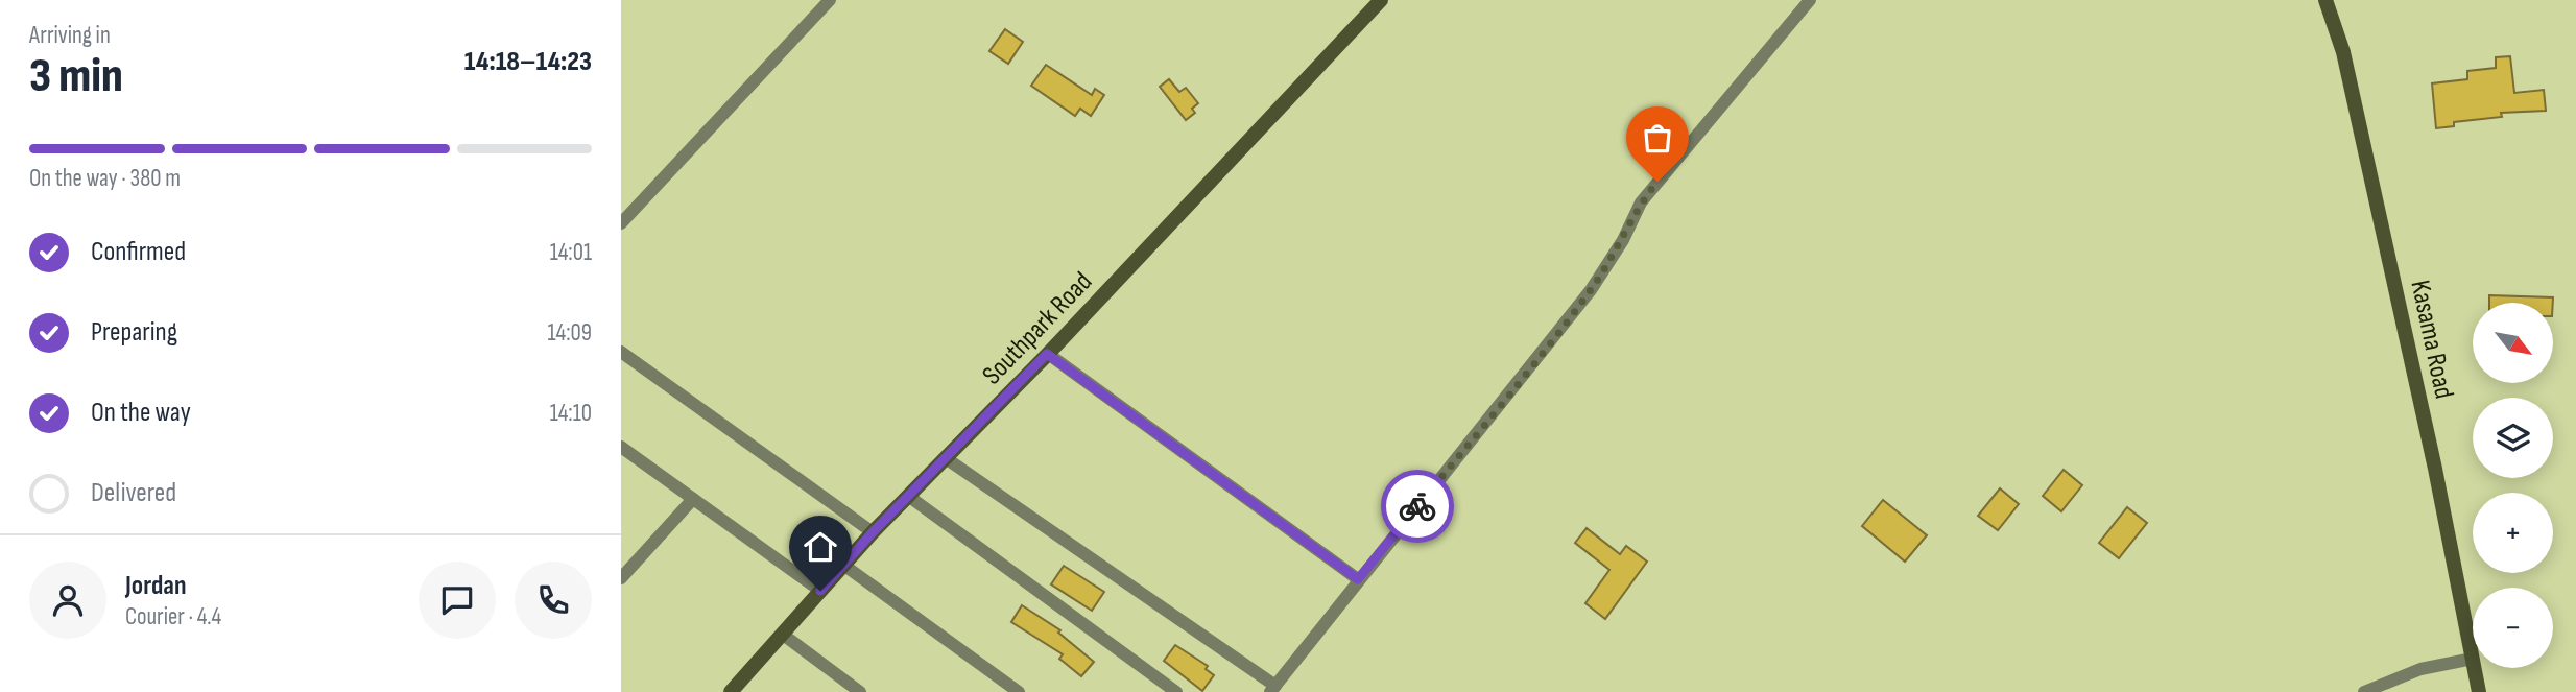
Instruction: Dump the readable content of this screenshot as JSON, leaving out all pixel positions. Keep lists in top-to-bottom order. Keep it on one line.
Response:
{"streets":{"street":["Southpark Road","Kasama Road"]},"north":"bottom right","page":{"heading":["3 min","Arriving in","14:18–14:23"],"panel":["Jordan","Courier · 4.4"],"bar":"On the way · 380 m","list":[["Confirmed","14:01"],["Preparing","14:09"],["On the way","14:10"],"Delivered"],"map_buttons":["+","−"]}}
